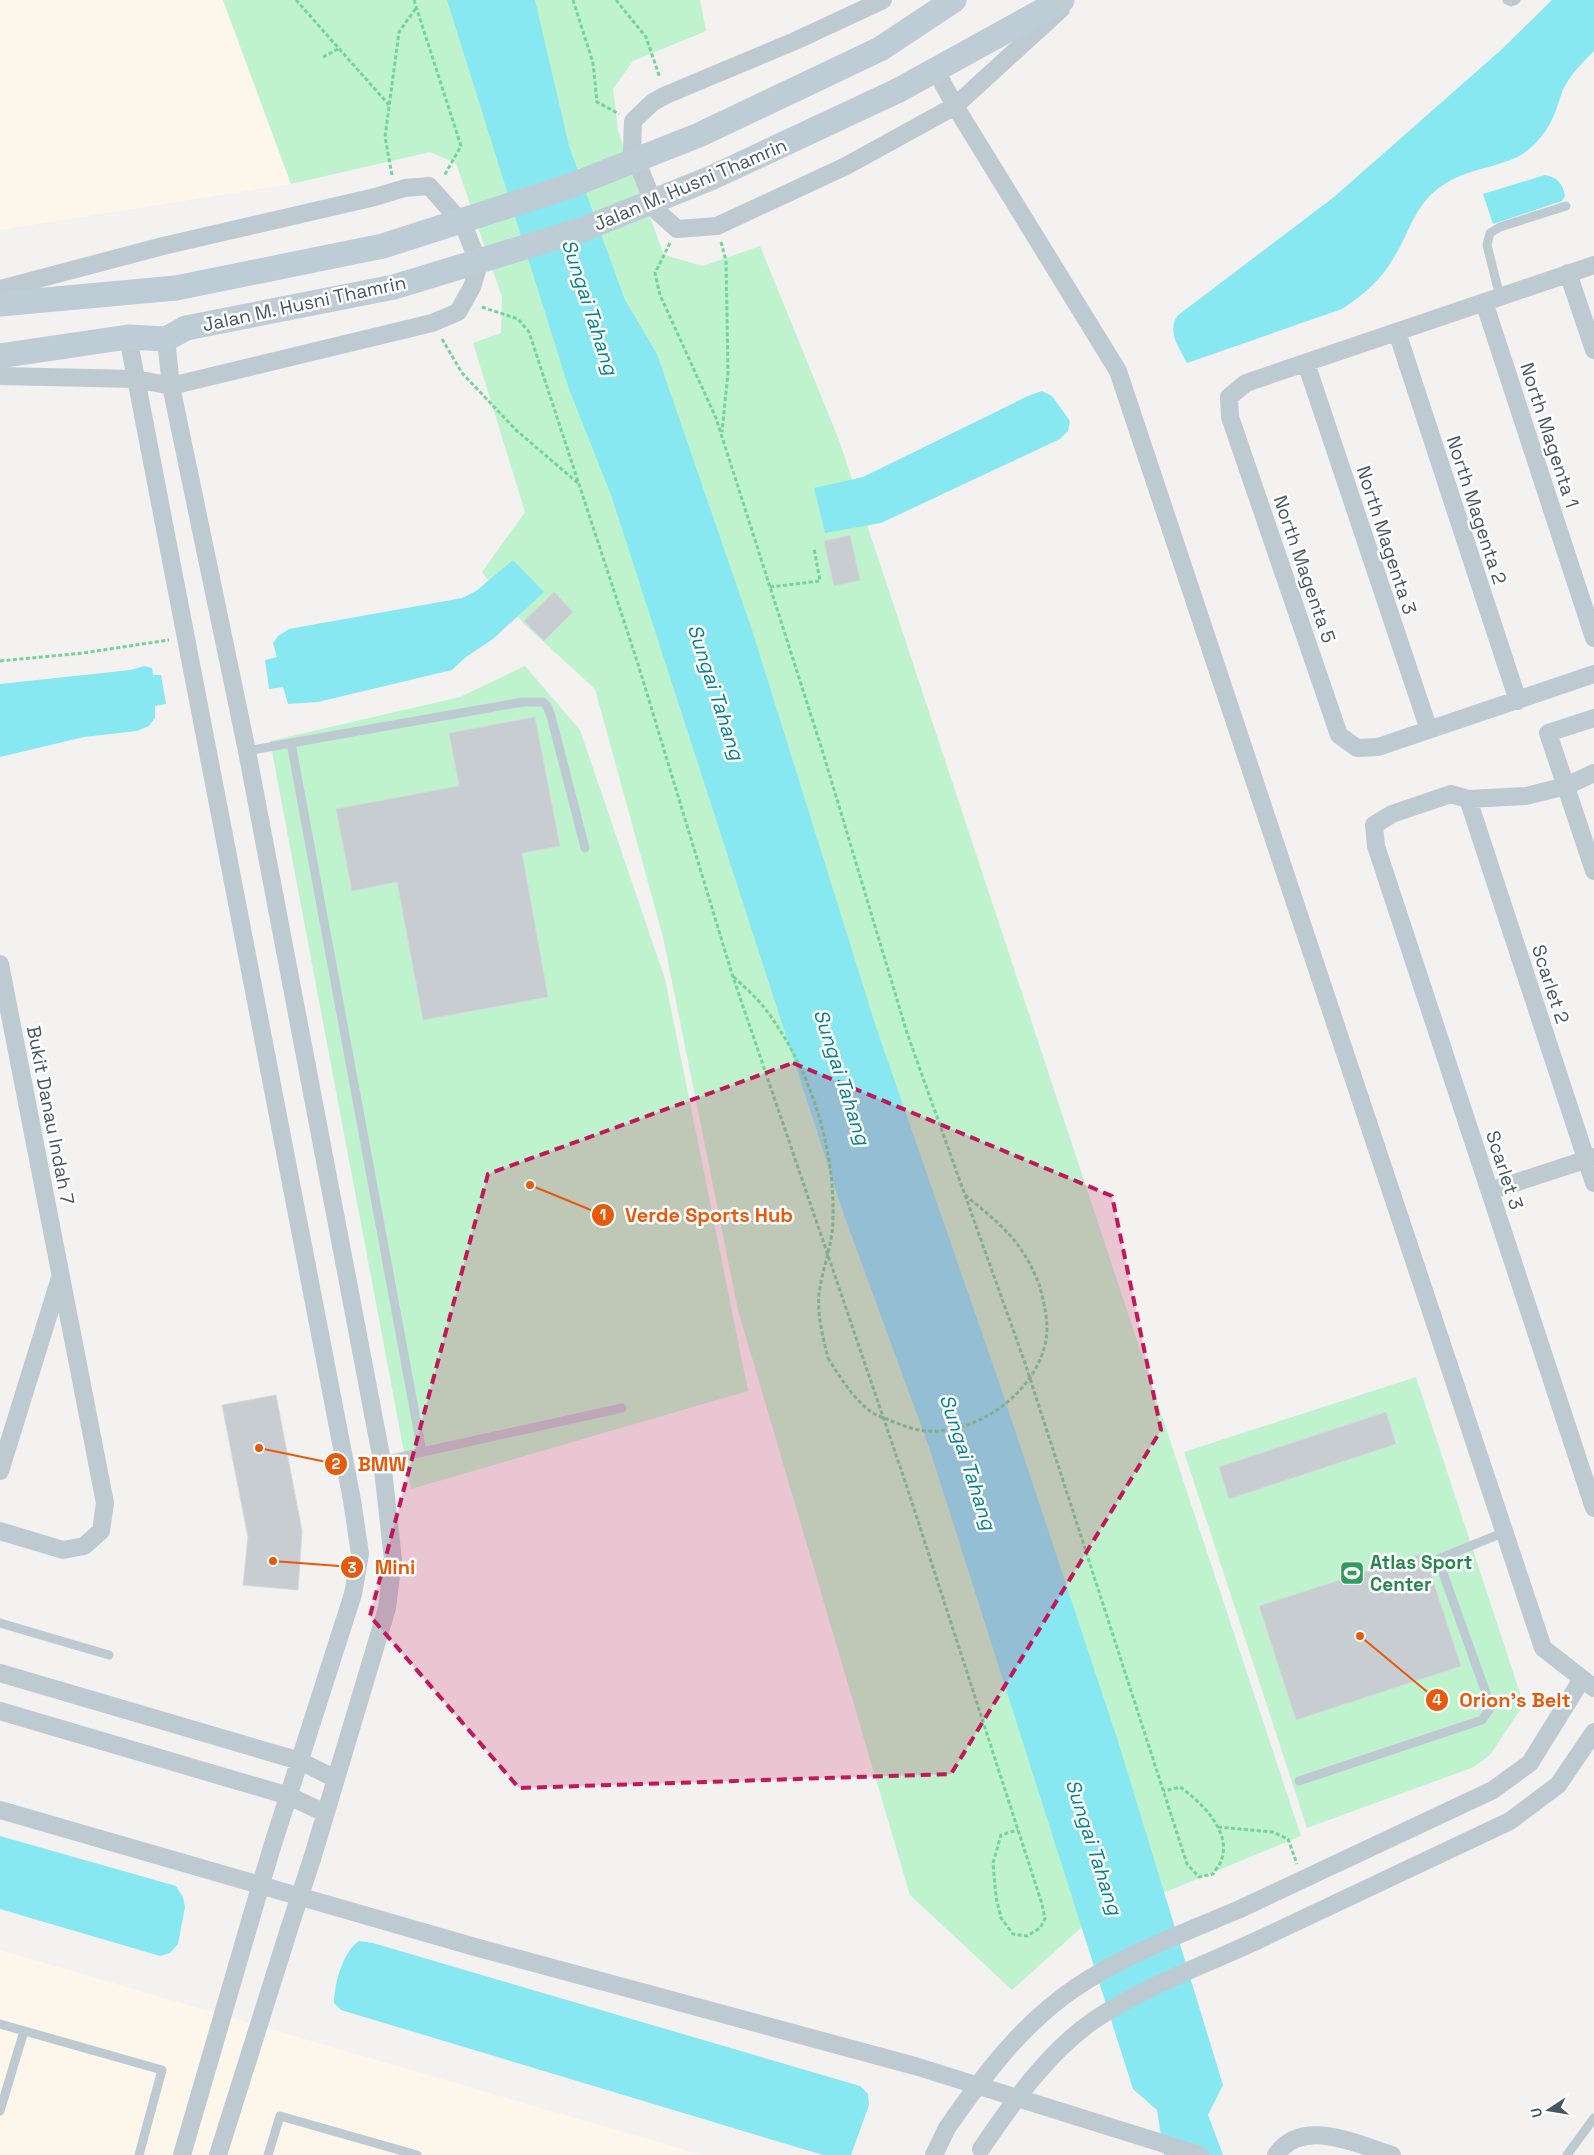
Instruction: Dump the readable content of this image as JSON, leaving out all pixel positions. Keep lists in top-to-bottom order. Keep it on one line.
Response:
{"streets":{"main road":["Jalan M. Husni Thamrin"],"street":["North Magenta 1","North Magenta 2","North Magenta 3","North Magenta 5","Scarlet 2","Bukit Danau Indah 7","Scarlet 3"]},"crossings":[["North Magenta 3","North Magenta 5"],["Scarlet 2","Scarlet 3"]],"water":["Sungai Tahang"],"places":{"other":["Verde Sports Hub","BMW","Mini","Orion's Belt"],"sports":["Atlas Sport Center"]},"north":"left"}
